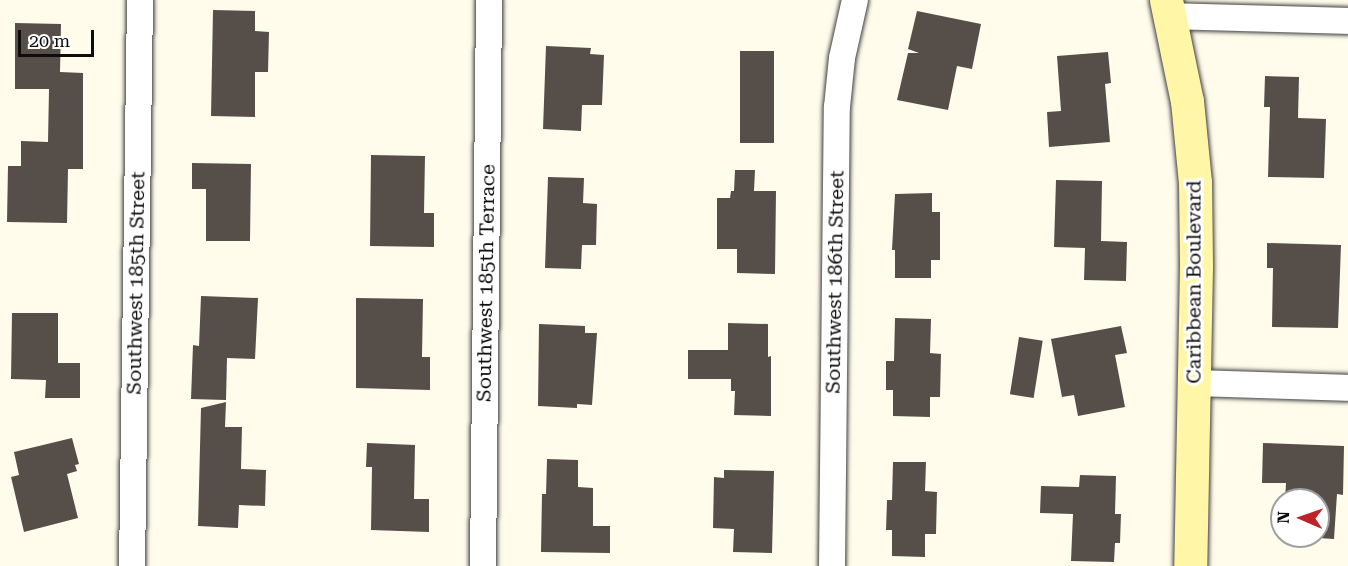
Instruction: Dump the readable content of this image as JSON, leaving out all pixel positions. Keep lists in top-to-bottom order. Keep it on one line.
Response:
{"streets":{"street":["Southwest 186th Street","Caribbean Boulevard","Southwest 185th Street","Southwest 185th Terrace"]},"scale_bar":"20 m","north":"left"}
